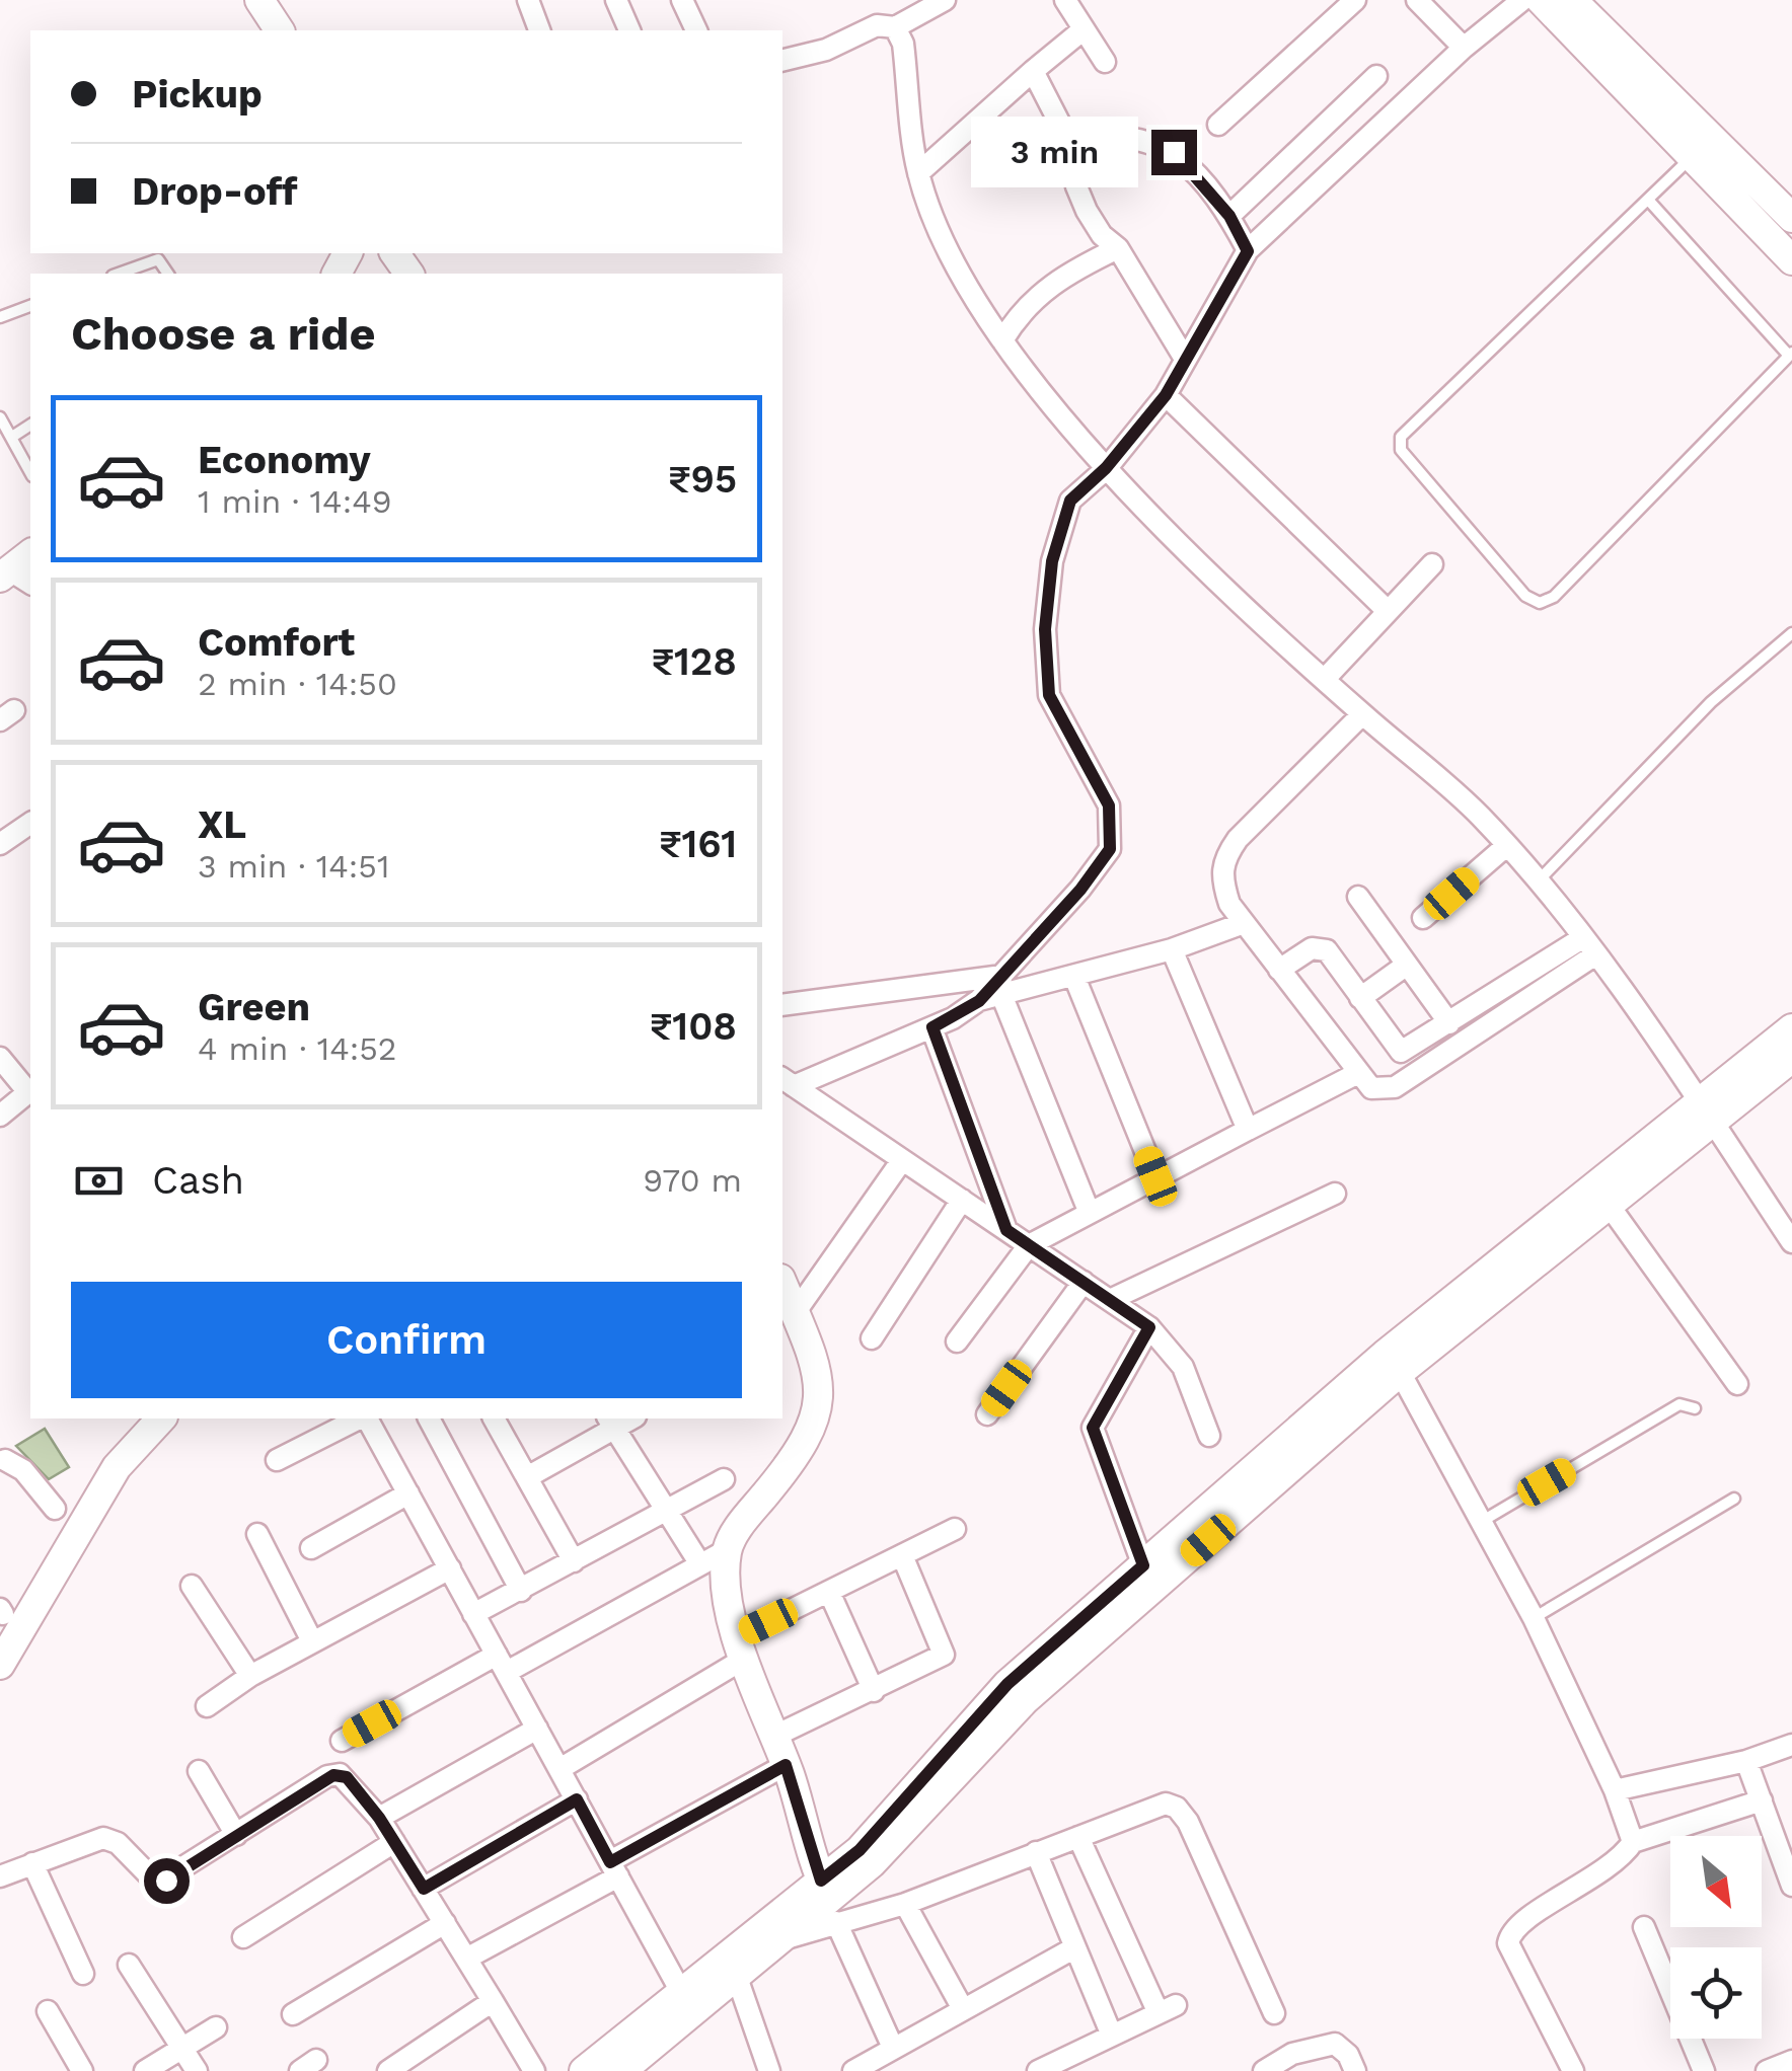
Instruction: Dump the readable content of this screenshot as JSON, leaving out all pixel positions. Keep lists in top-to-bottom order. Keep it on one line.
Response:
{"north":"bottom right","page":{"banner":["Pickup","Drop-off"],"bubble":"3 min","heading":"Choose a ride","list":[{"name":"Economy","note":"1 min · 14:49","value":"₹95"},{"name":"Comfort","note":"2 min · 14:50","value":"₹128"},{"name":"XL","note":"3 min · 14:51","value":"₹161"},{"name":"Green","note":"4 min · 14:52","value":"₹108"}],"pay":["Cash","970 m"],"buttons":"Confirm"}}
